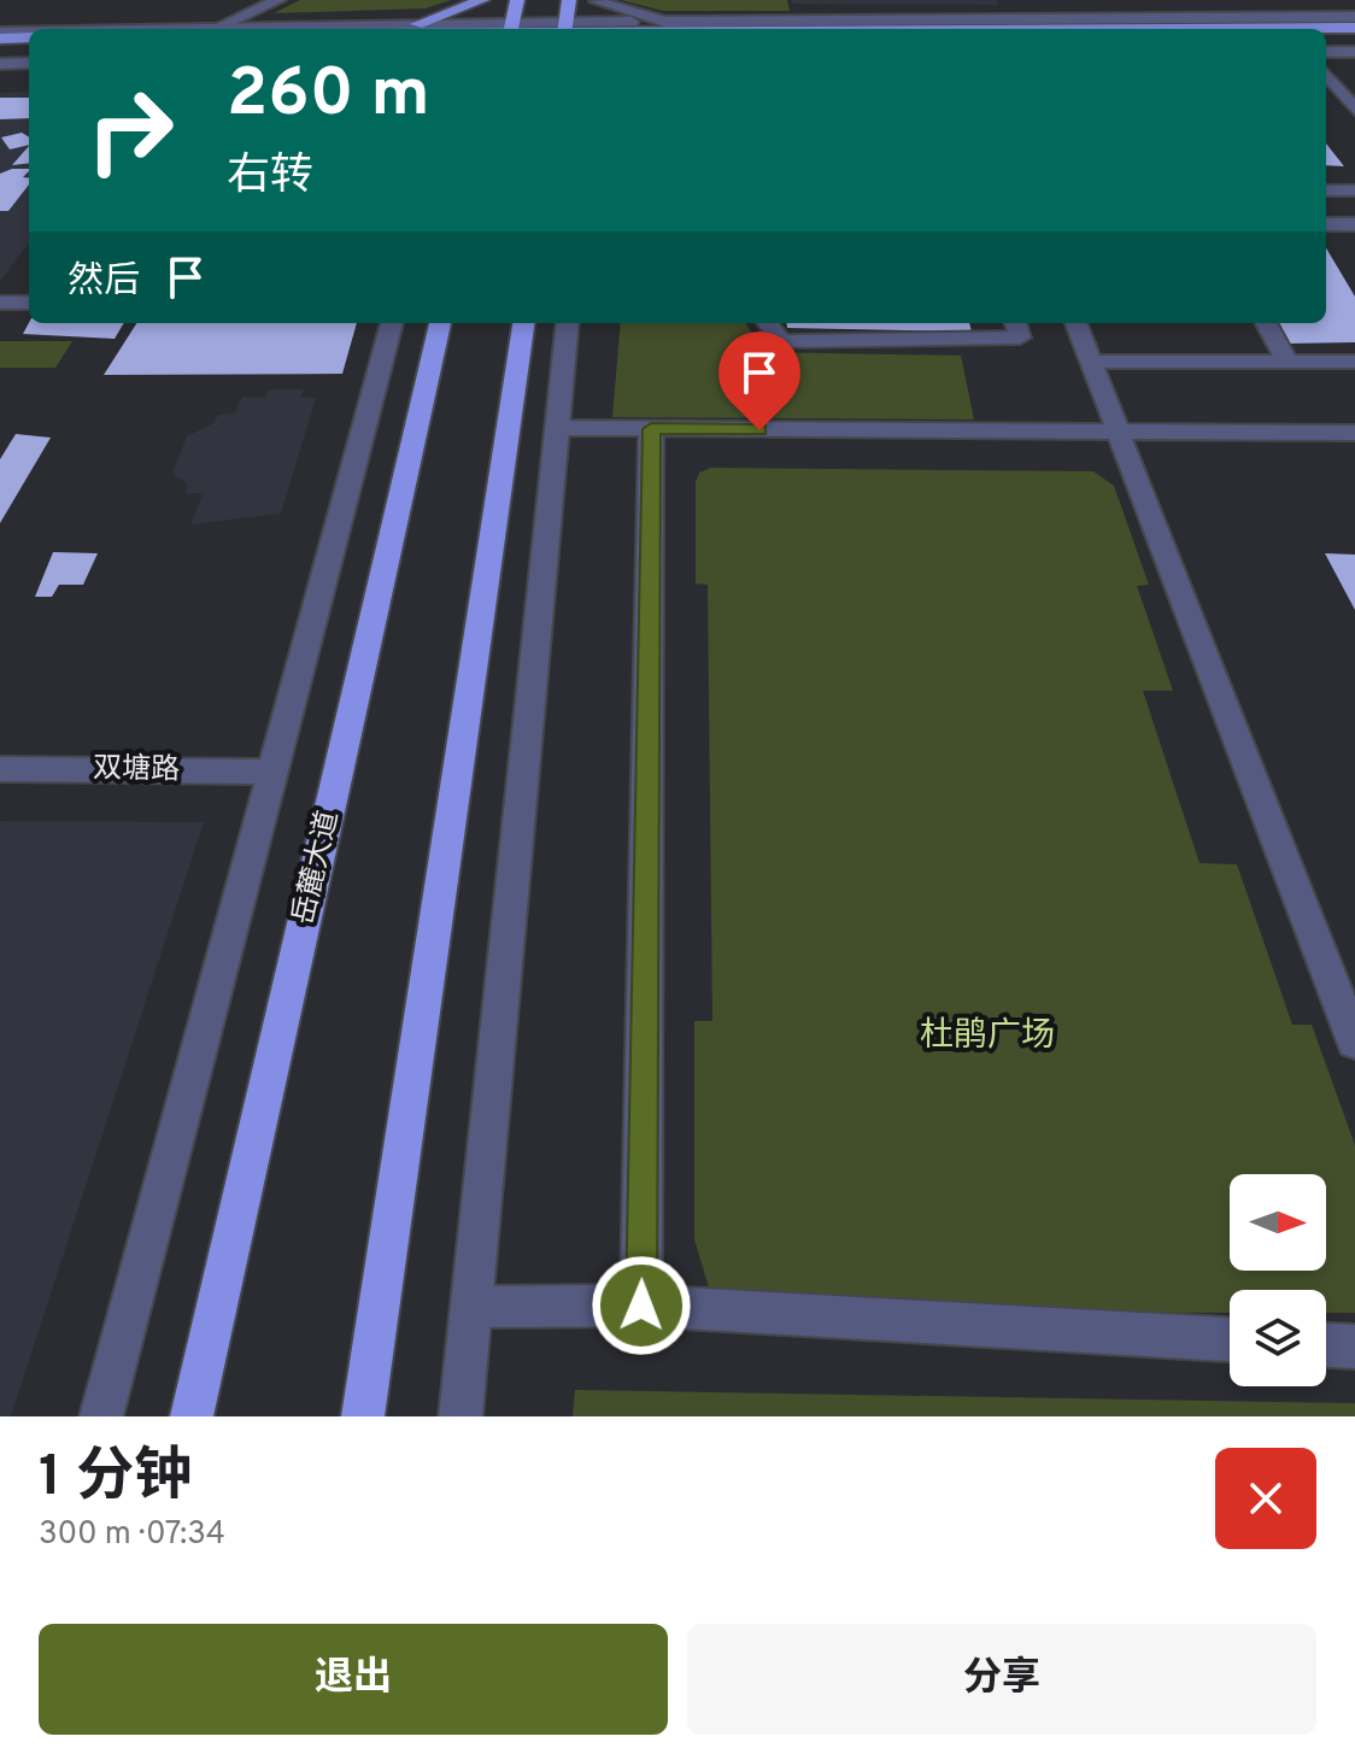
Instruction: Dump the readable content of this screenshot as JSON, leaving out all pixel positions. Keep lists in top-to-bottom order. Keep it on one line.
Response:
{"streets":{"highway":["岳麓大道"],"street":["双塘路"]},"parks":["杜鹃广场"],"north":"right","page":{"turn":["260 m","右转"],"then":"然后","heading":["1 分钟","300 m · 07:34"],"buttons":["退出","分享"]}}
